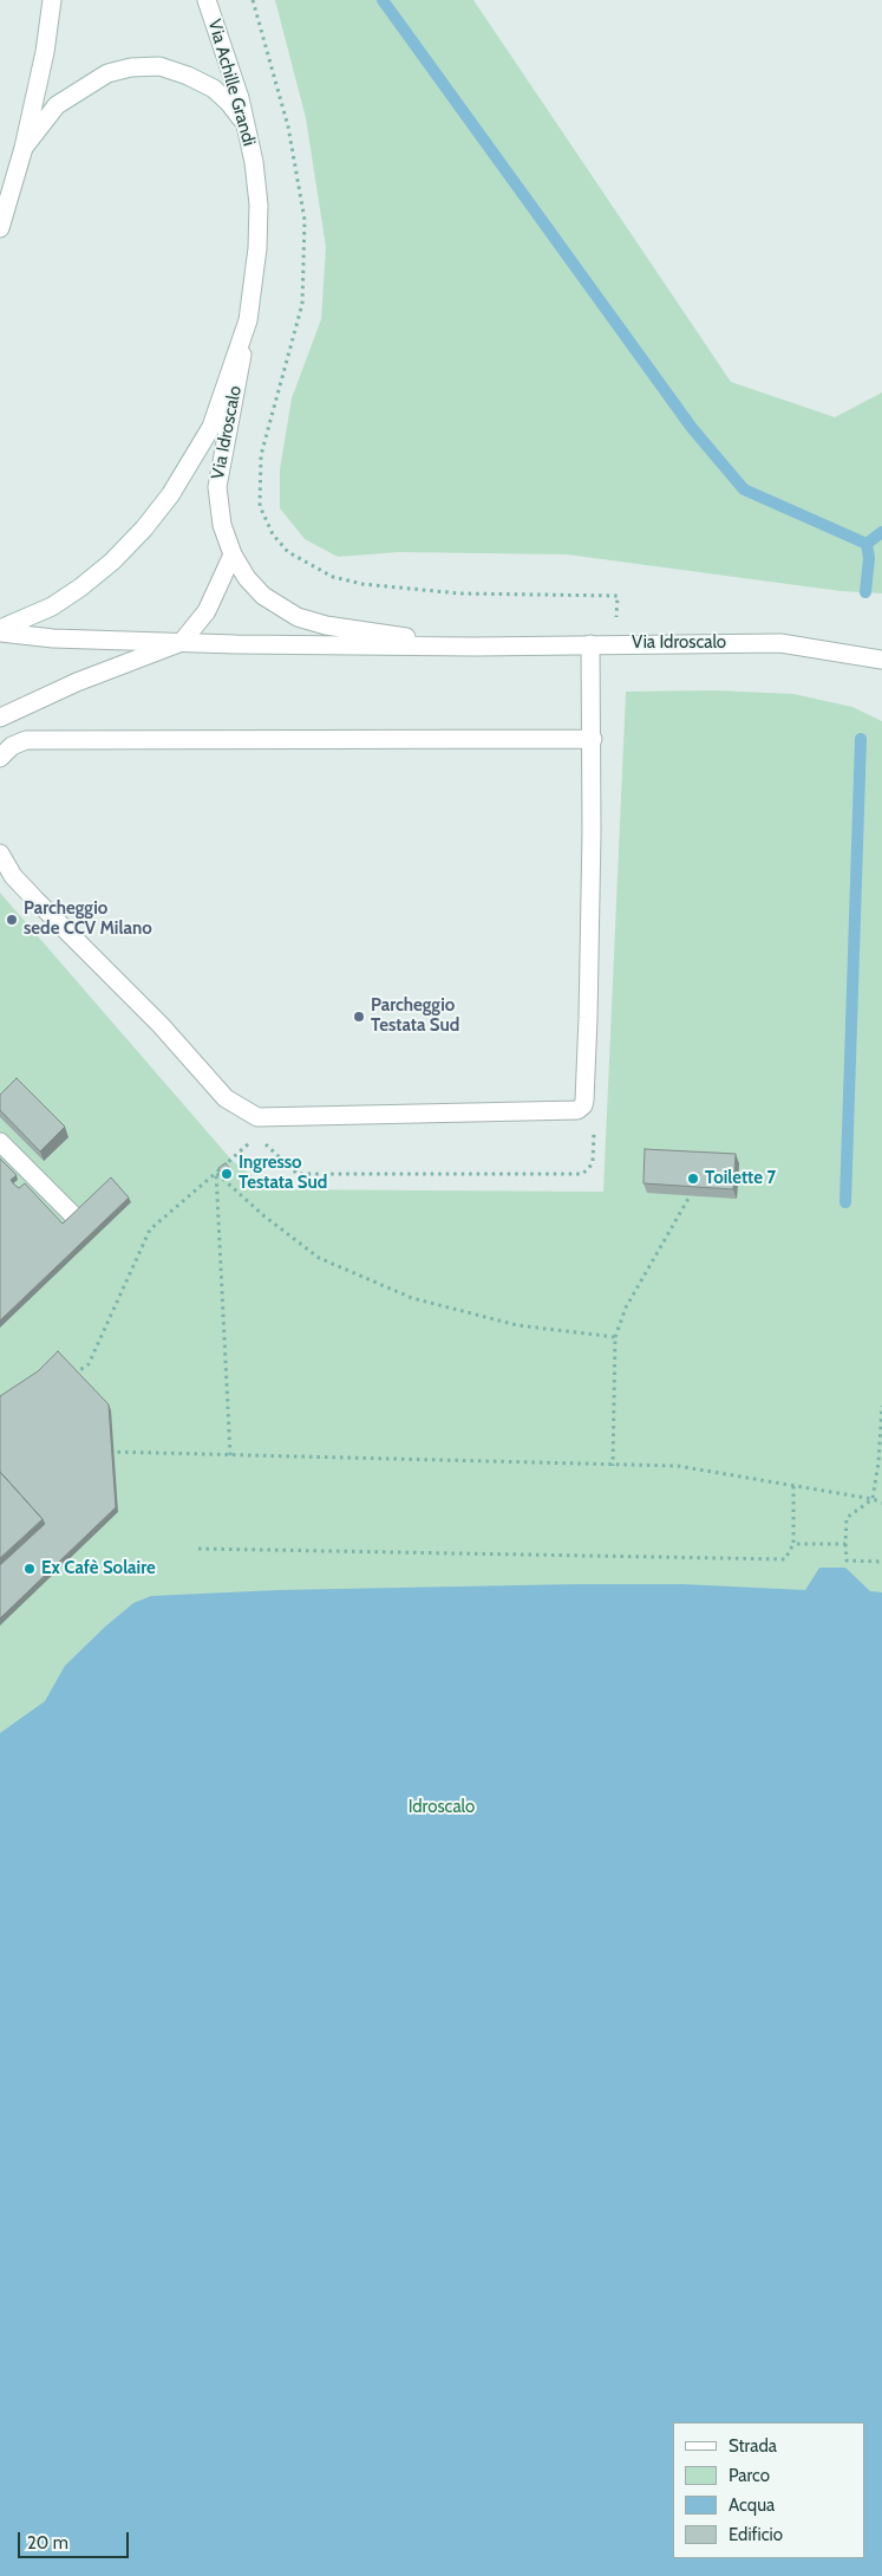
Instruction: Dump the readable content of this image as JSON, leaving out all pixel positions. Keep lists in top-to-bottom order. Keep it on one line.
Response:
{"streets":{"street":["Via Achille Grandi","Via Idroscalo"]},"crossings":[["Via Achille Grandi","Via Idroscalo"]],"parks":["Idroscalo"],"places":["Parcheggio sede CCV Milano","Parcheggio Testata Sud","Ingresso Testata Sud","Toilette 7","Ex Cafè Solaire"],"legend":["Strada","Parco","Acqua","Edificio"],"scale_bar":"20 m"}
